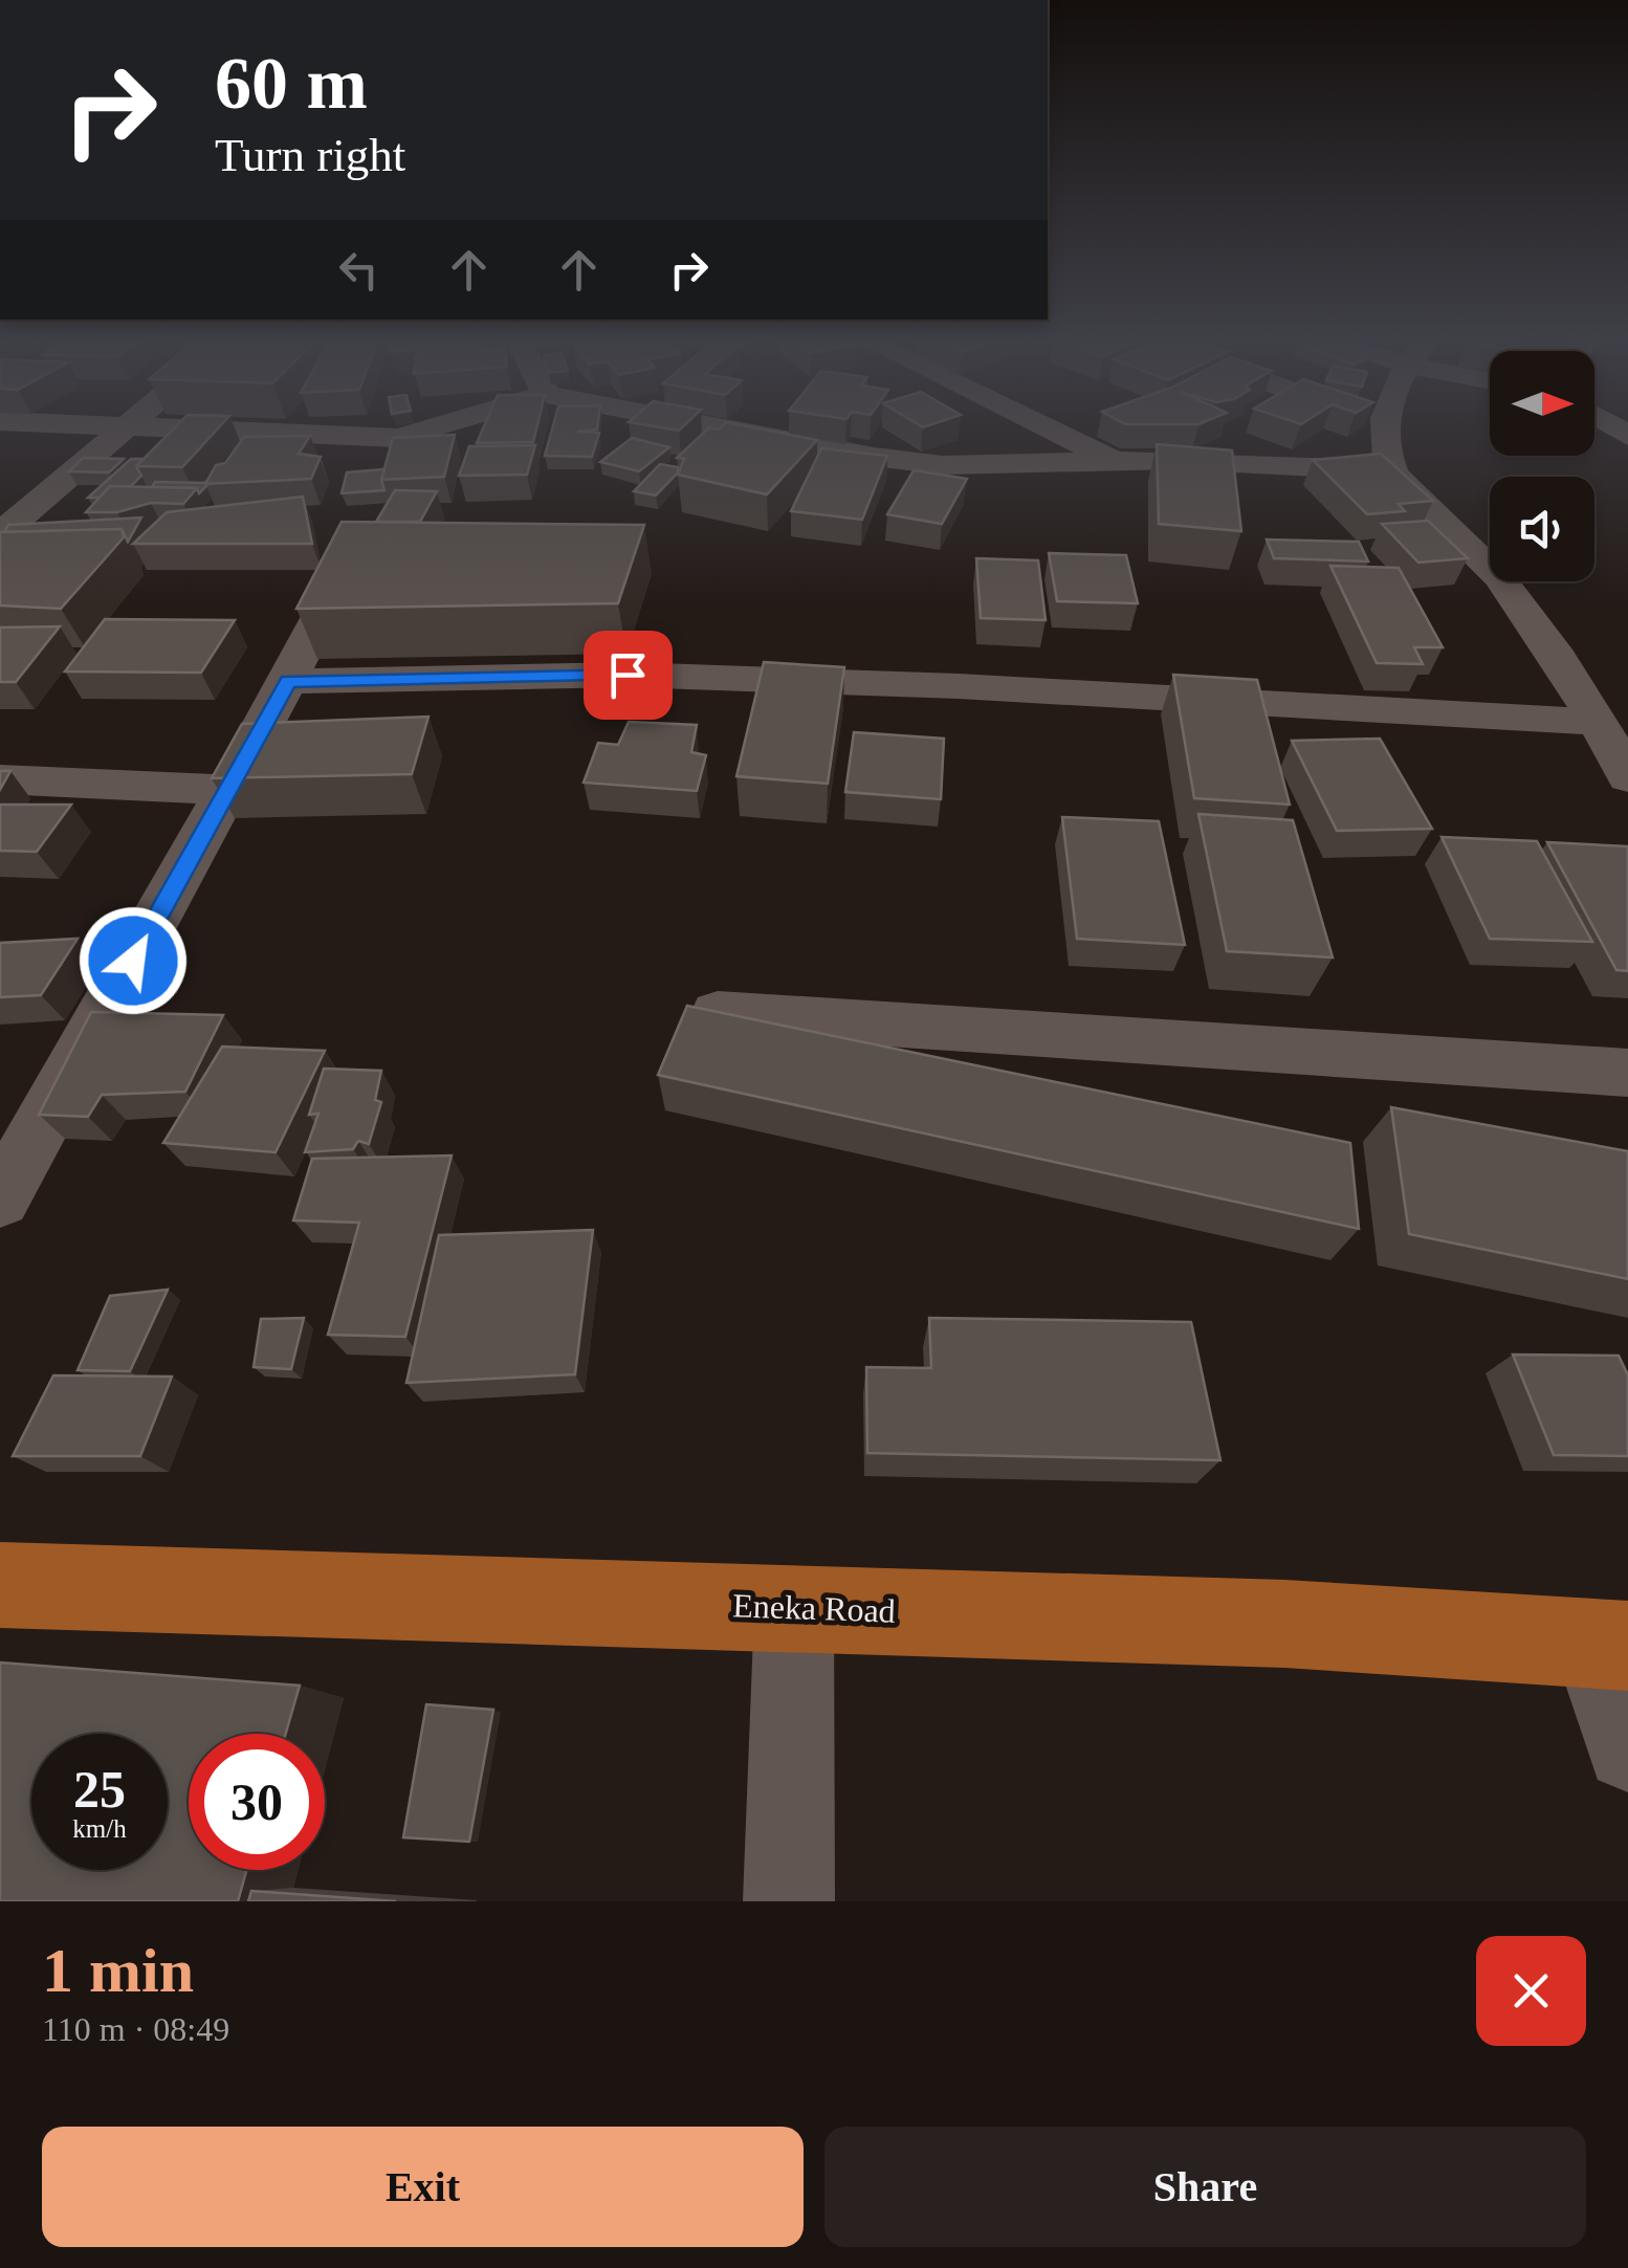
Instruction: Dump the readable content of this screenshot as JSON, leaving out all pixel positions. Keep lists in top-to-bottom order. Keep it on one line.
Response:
{"streets":{"main road":["Eneka Road"]},"north":"right","page":{"turn":["60 m","Turn right"],"speed":"25 km/h","limit":"30","heading":["1 min","110 m · 08:49"],"buttons":["Exit","Share"]}}
